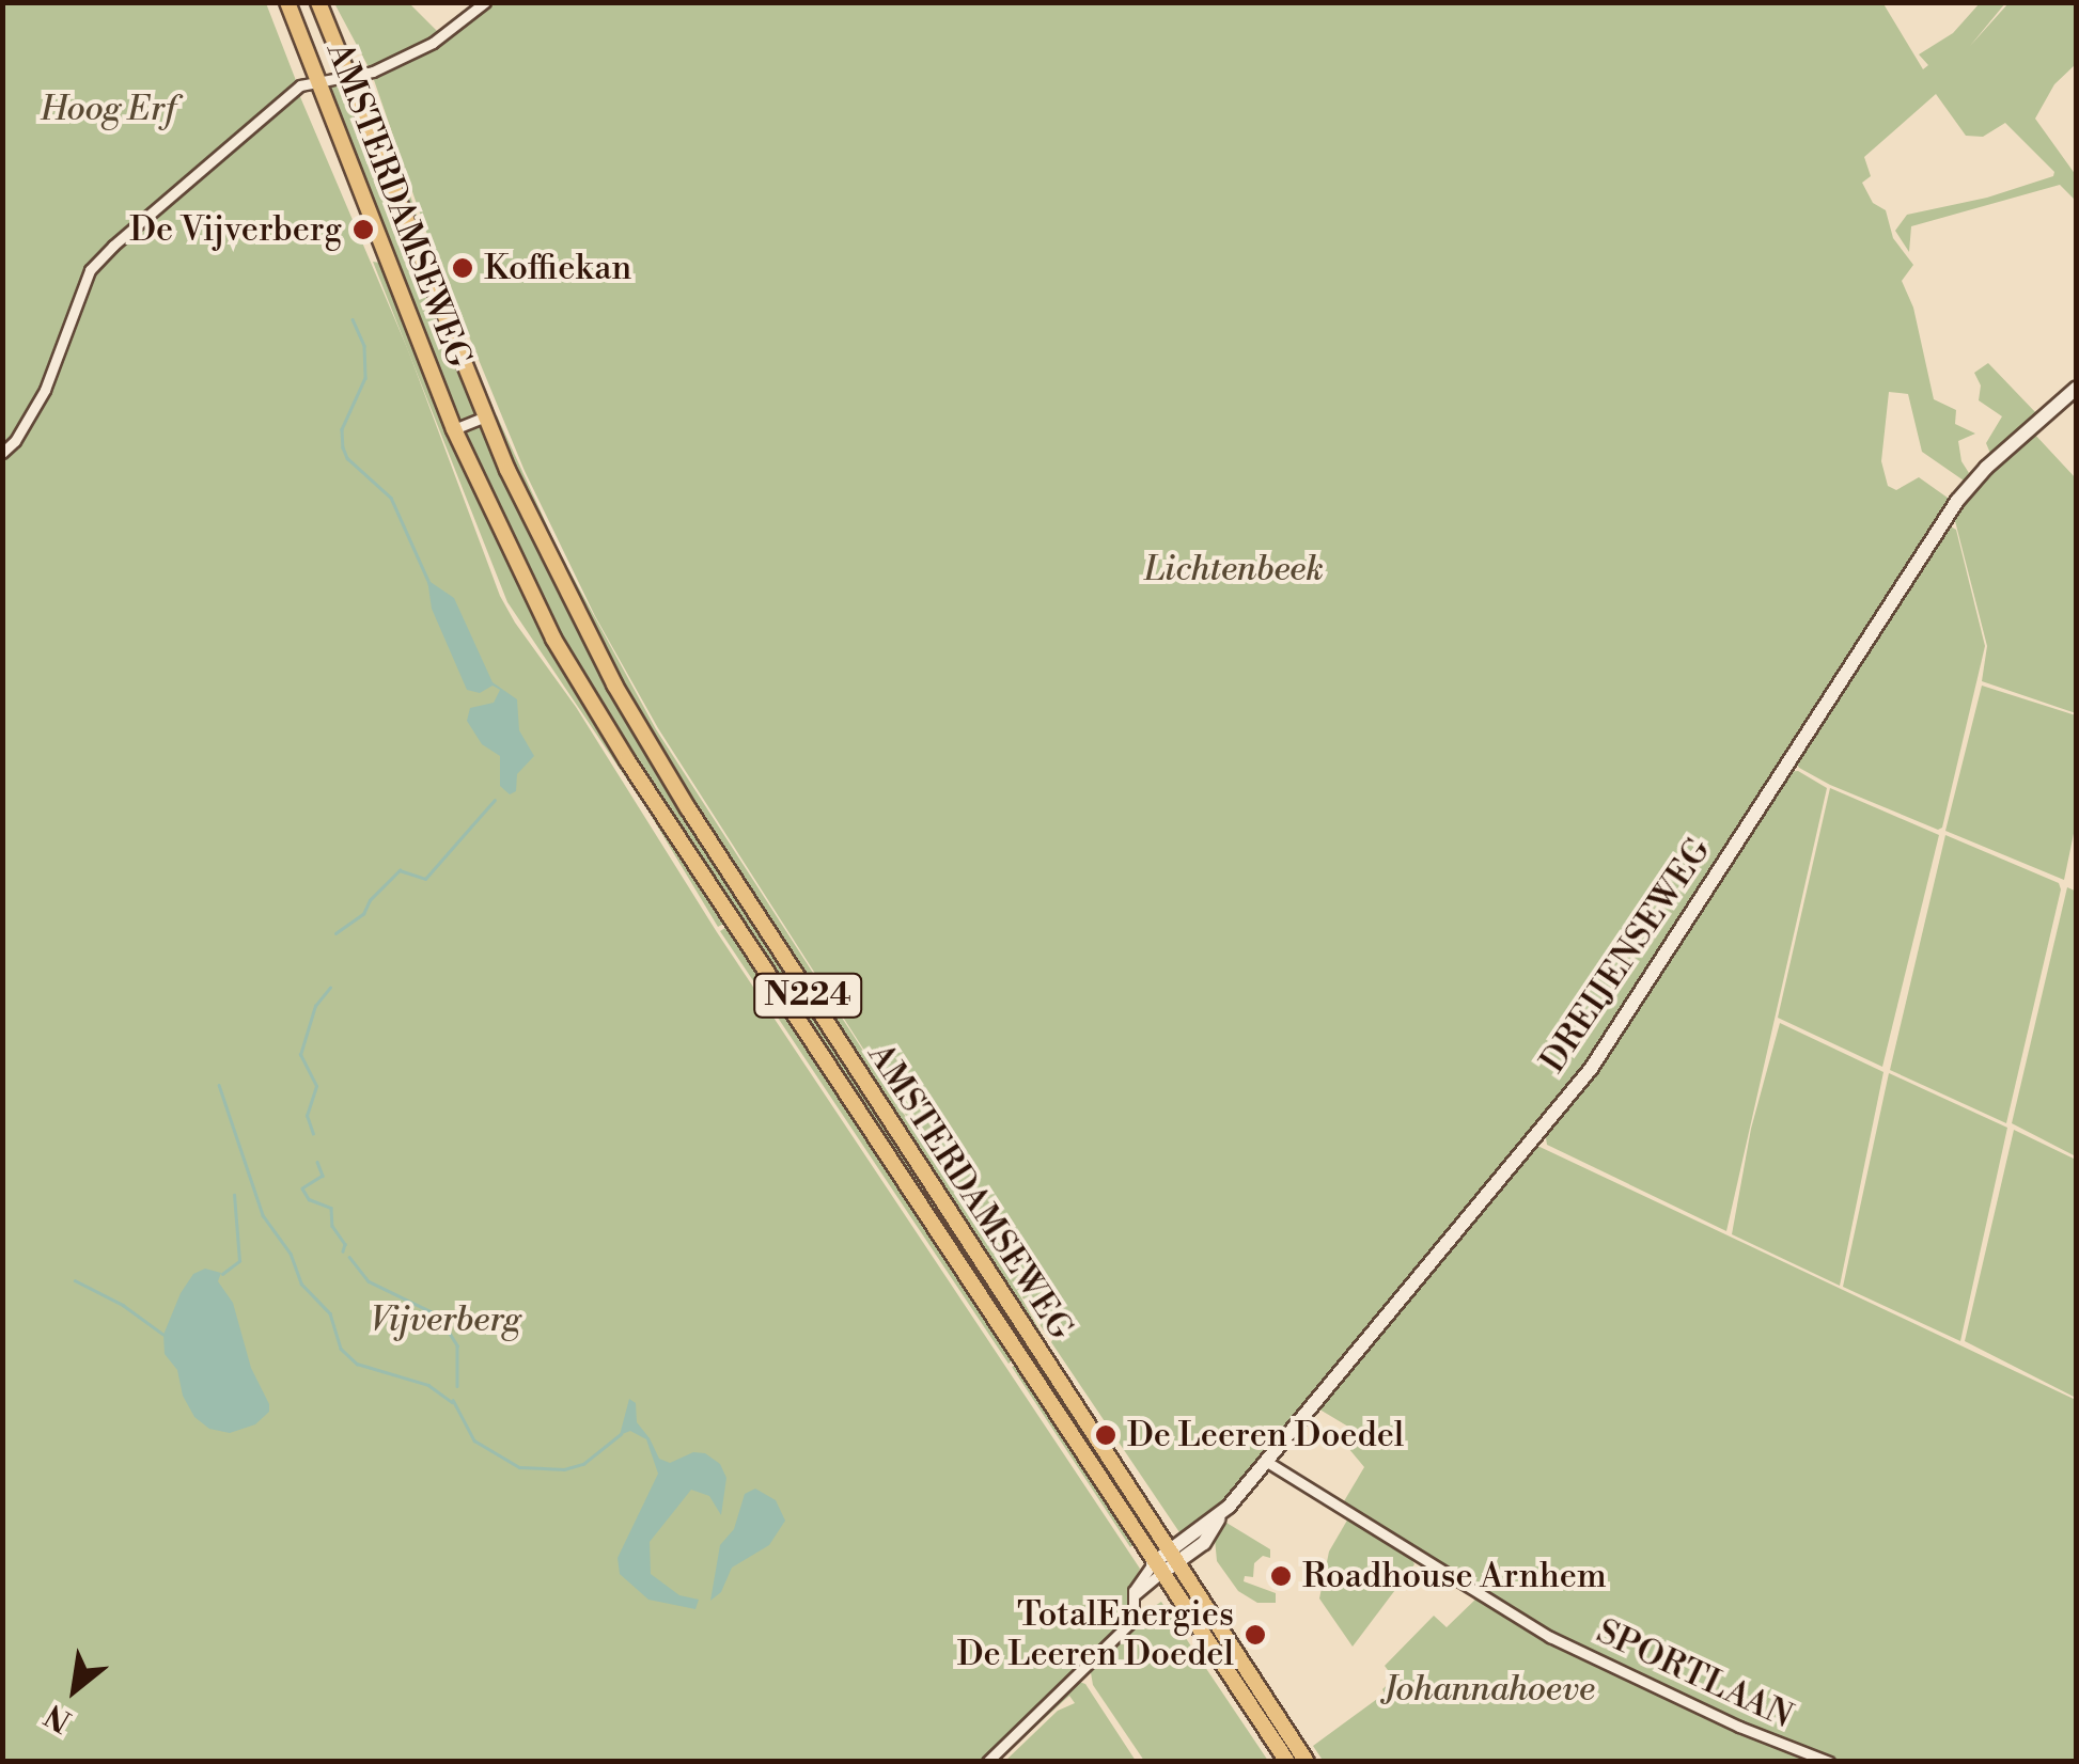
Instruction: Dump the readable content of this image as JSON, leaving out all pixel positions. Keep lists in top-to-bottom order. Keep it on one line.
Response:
{"streets":{"main road":["AMSTERDAMSEWEG","DREIJENSEWEG","N224"],"street":["SPORTLAAN"]},"crossings":[["AMSTERDAMSEWEG","DREIJENSEWEG"],["DREIJENSEWEG","SPORTLAAN"]],"parks":["Hoog Erf","Lichtenbeek","Vijverberg","Johannahoeve"],"places":["De Vijverberg","Koffiekan","De Leeren Doedel","Roadhouse Arnhem","TotalEnergies De Leeren Doedel"],"north":"bottom left"}
